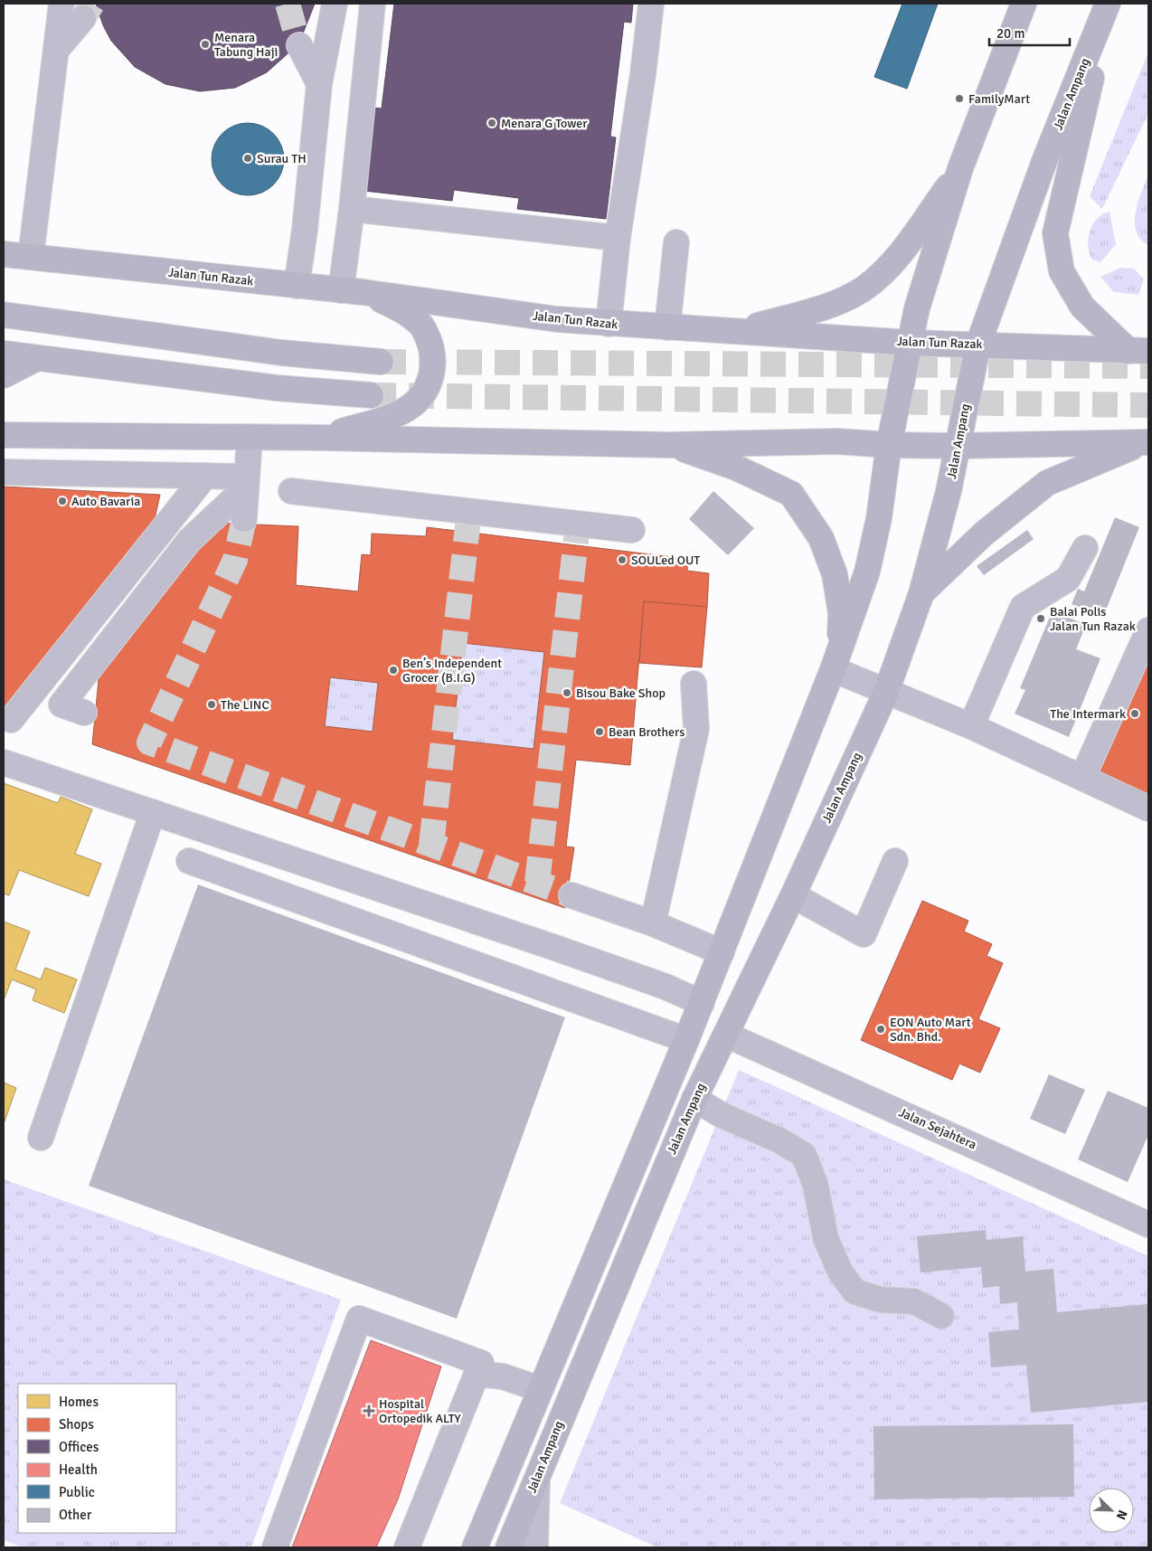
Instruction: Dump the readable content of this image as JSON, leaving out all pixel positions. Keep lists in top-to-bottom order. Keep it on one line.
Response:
{"streets":{"main road":["Jalan Ampang","Jalan Tun Razak"],"street":["Jalan Sejahtera"]},"crossings":[["Jalan Ampang","Jalan Tun Razak"],["Jalan Ampang","Jalan Sejahtera"]],"places":{"other":["Menara Tabung Haji","FamilyMart","Menara G Tower","Surau TH","Auto Bavaria","SOULed OUT","Balai Polis Jalan Tun Razak","Ben’s Independent Grocer (B.I.G)","Bisou Bake Shop","The LINC","The Intermark","Bean Brothers","EON Auto Mart Sdn. Bhd."],"health":["Hospital Ortopedik ALTY"]},"legend":["Homes","Shops","Offices","Health","Public","Other"],"scale_bar":"20 m","north":"bottom right"}
